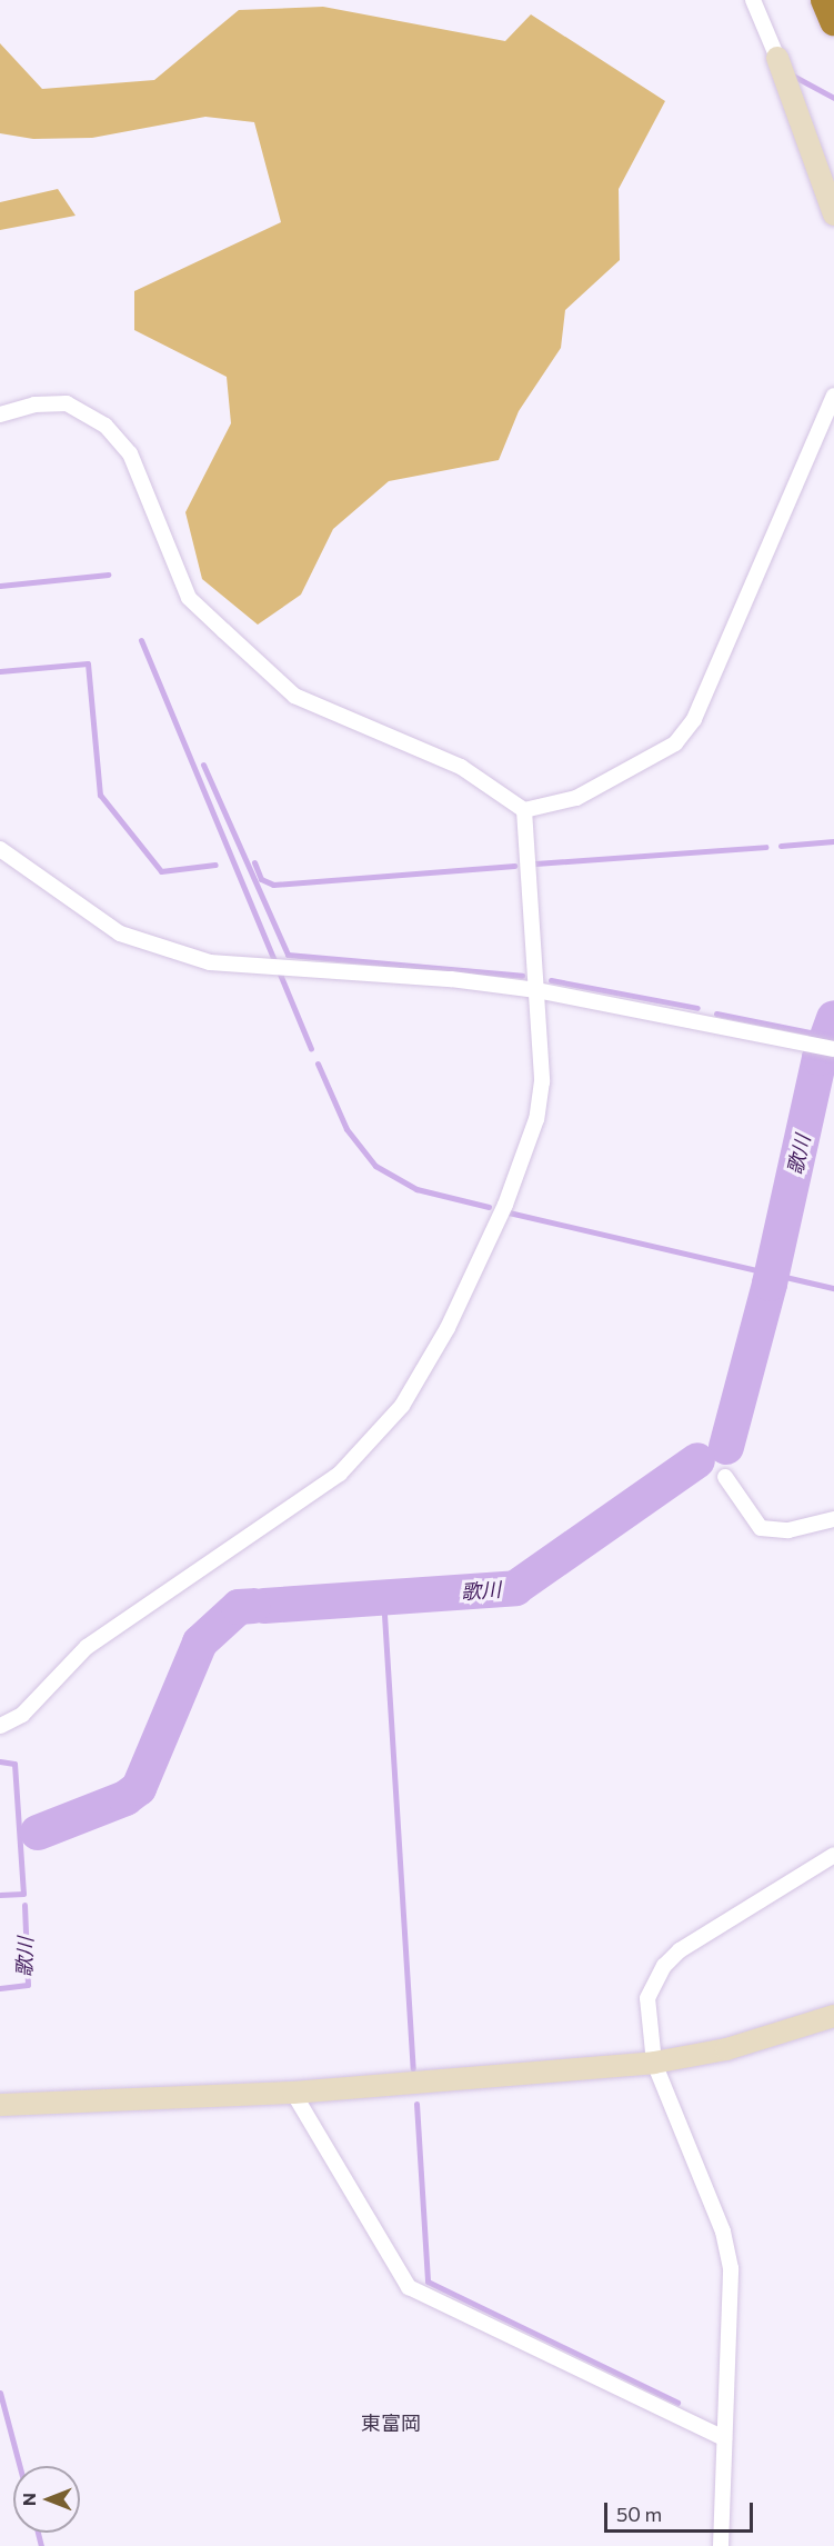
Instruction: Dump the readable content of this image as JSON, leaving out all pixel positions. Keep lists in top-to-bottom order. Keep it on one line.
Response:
{"districts":["東富岡"],"water":["歌川"],"scale_bar":"50 m","north":"left"}
